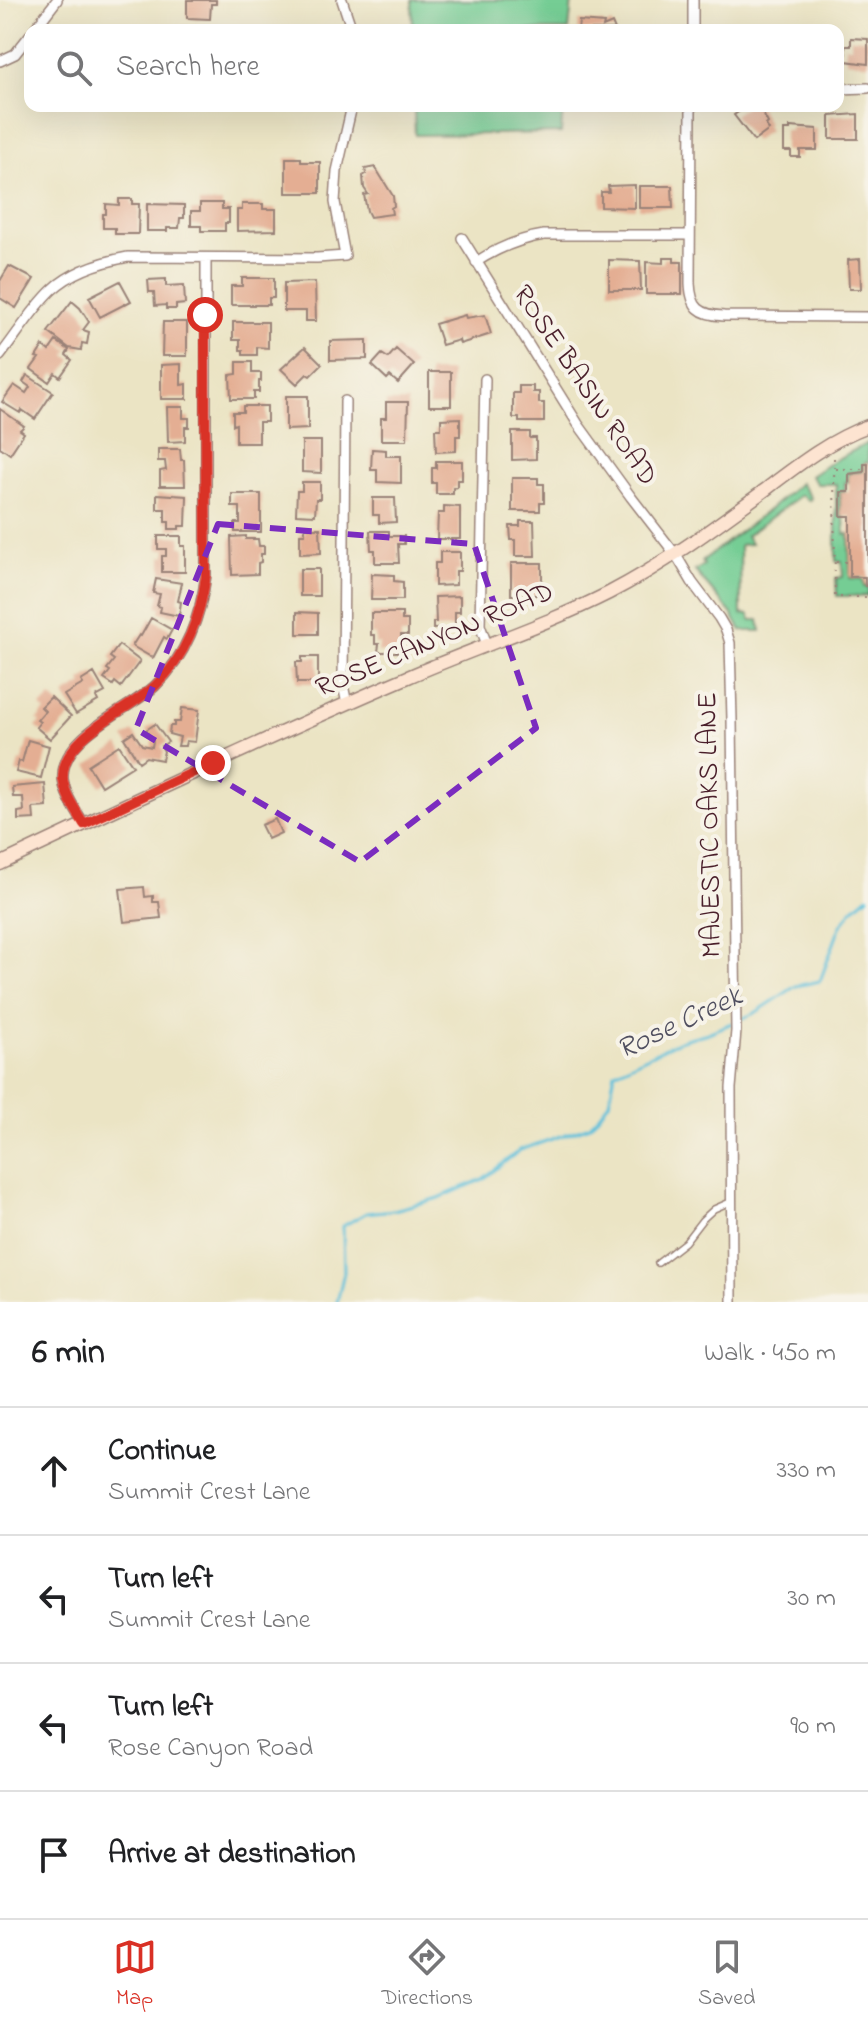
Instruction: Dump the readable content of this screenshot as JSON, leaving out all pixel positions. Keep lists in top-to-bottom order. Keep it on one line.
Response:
{"streets":{"street":["ROSE BASIN ROAD","ROSE CANYON ROAD","MAJESTIC OAKS LANE"]},"crossings":[["ROSE BASIN ROAD","ROSE CANYON ROAD"],["ROSE BASIN ROAD","MAJESTIC OAKS LANE"],["ROSE CANYON ROAD","MAJESTIC OAKS LANE"]],"water":["Rose Creek"],"page":{"search":"Search here","heading":["6 min","Walk · 450 m"],"list":[["Continue","Summit Crest Lane","330 m"],["Turn left","Summit Crest Lane","30 m"],["Turn left","Rose Canyon Road","90 m"],"Arrive at destination"],"nav":["Map","Directions","Saved"]}}
